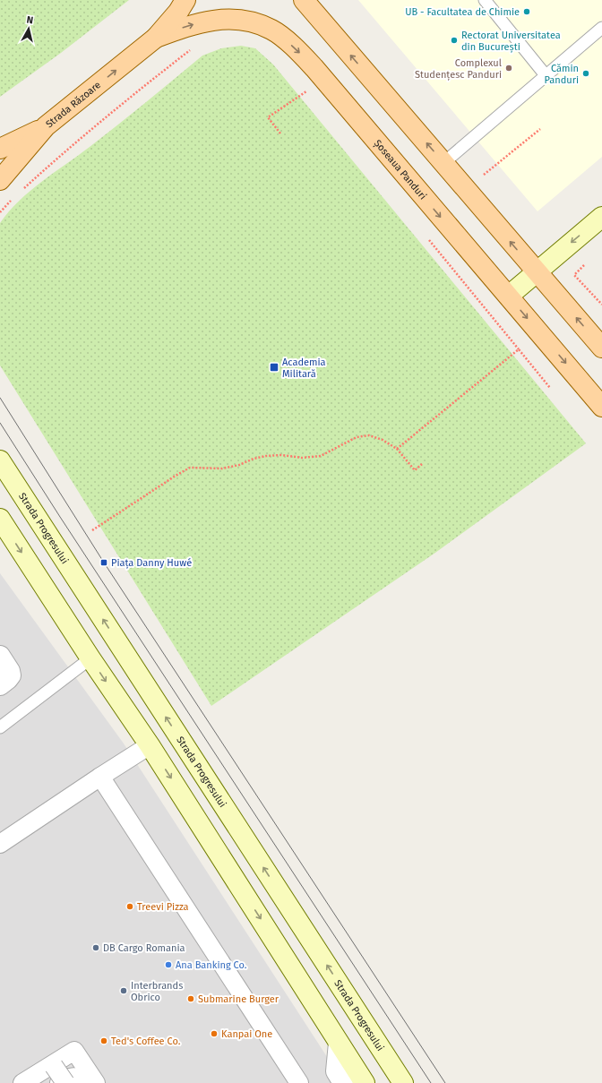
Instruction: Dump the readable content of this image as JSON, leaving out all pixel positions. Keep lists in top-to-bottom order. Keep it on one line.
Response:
{"streets":{"main road":["Strada Răzoare","Șoseaua Panduri","Strada Progresului"]},"crossings":[["Strada Răzoare","Șoseaua Panduri"]],"one_way":["Strada Răzoare"],"places":{"other":["UB - Facultatea de Chimie","Rectorat Universitatea din București","Complexul Studențesc Panduri","Cămin Panduri","Treevi Pizza","DB Cargo Romania","Ana Banking Co.","Interbrands Obrico","Submarine Burger","Kanpai One","Ted's Coffee Co."],"transit":["Academia Militară","Piața Danny Huwé"]},"north":"top"}
